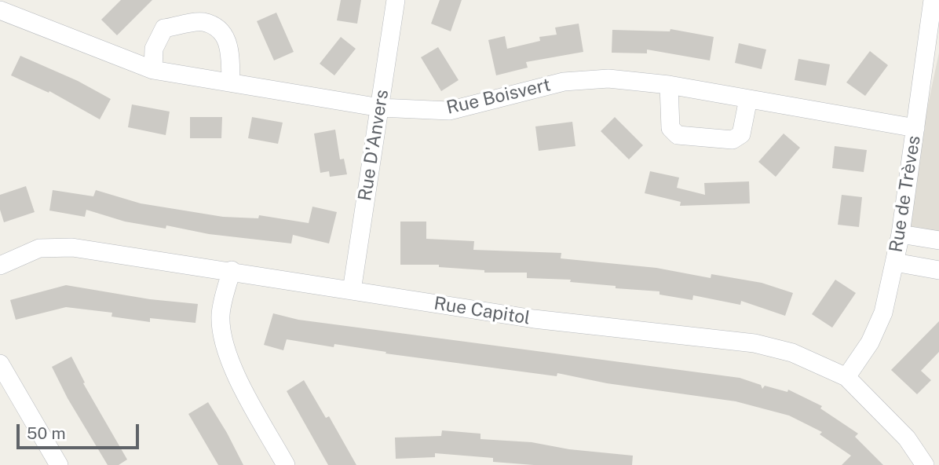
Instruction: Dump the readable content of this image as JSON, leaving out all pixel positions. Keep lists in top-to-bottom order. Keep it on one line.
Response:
{"streets":{"street":["Rue Boisvert","Rue D'Anvers","Rue de Trèves","Rue Capitol"]},"crossings":[["Rue Boisvert","Rue D'Anvers"],["Rue Boisvert","Rue de Trèves"],["Rue D'Anvers","Rue Capitol"],["Rue de Trèves","Rue Capitol"]],"scale_bar":"50 m"}
